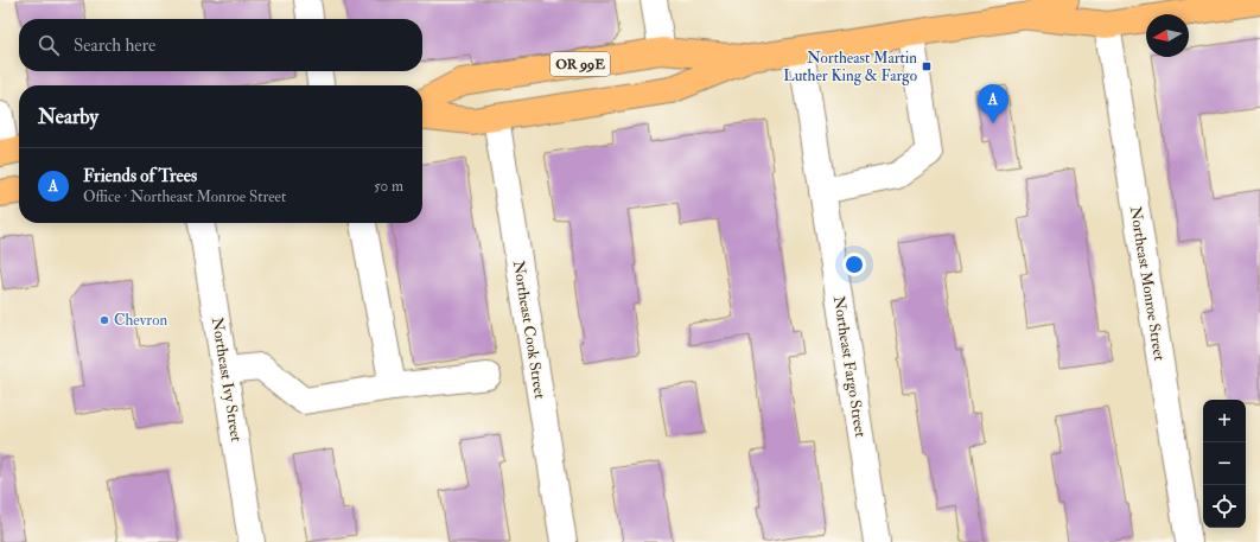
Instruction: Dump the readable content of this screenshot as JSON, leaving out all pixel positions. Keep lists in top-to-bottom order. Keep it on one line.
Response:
{"streets":{"main road":["OR 99E"],"street":["Northeast Monroe Street","Northeast Cook Street","Northeast Fargo Street","Northeast Ivy Street"]},"crossings":[["OR 99E","Northeast Monroe Street"],["OR 99E","Northeast Cook Street"],["OR 99E","Northeast Fargo Street"]],"places":{"transit":["Northeast Martin Luther King & Fargo"],"other":["Chevron"]},"north":"left","page":{"search":"Search here","pins":"A","heading":"Nearby","list":[{"mark":"A","name":"Friends of Trees","note":"Office · Northeast Monroe Street","value":"50 m"}],"map_buttons":["+","−"]}}
